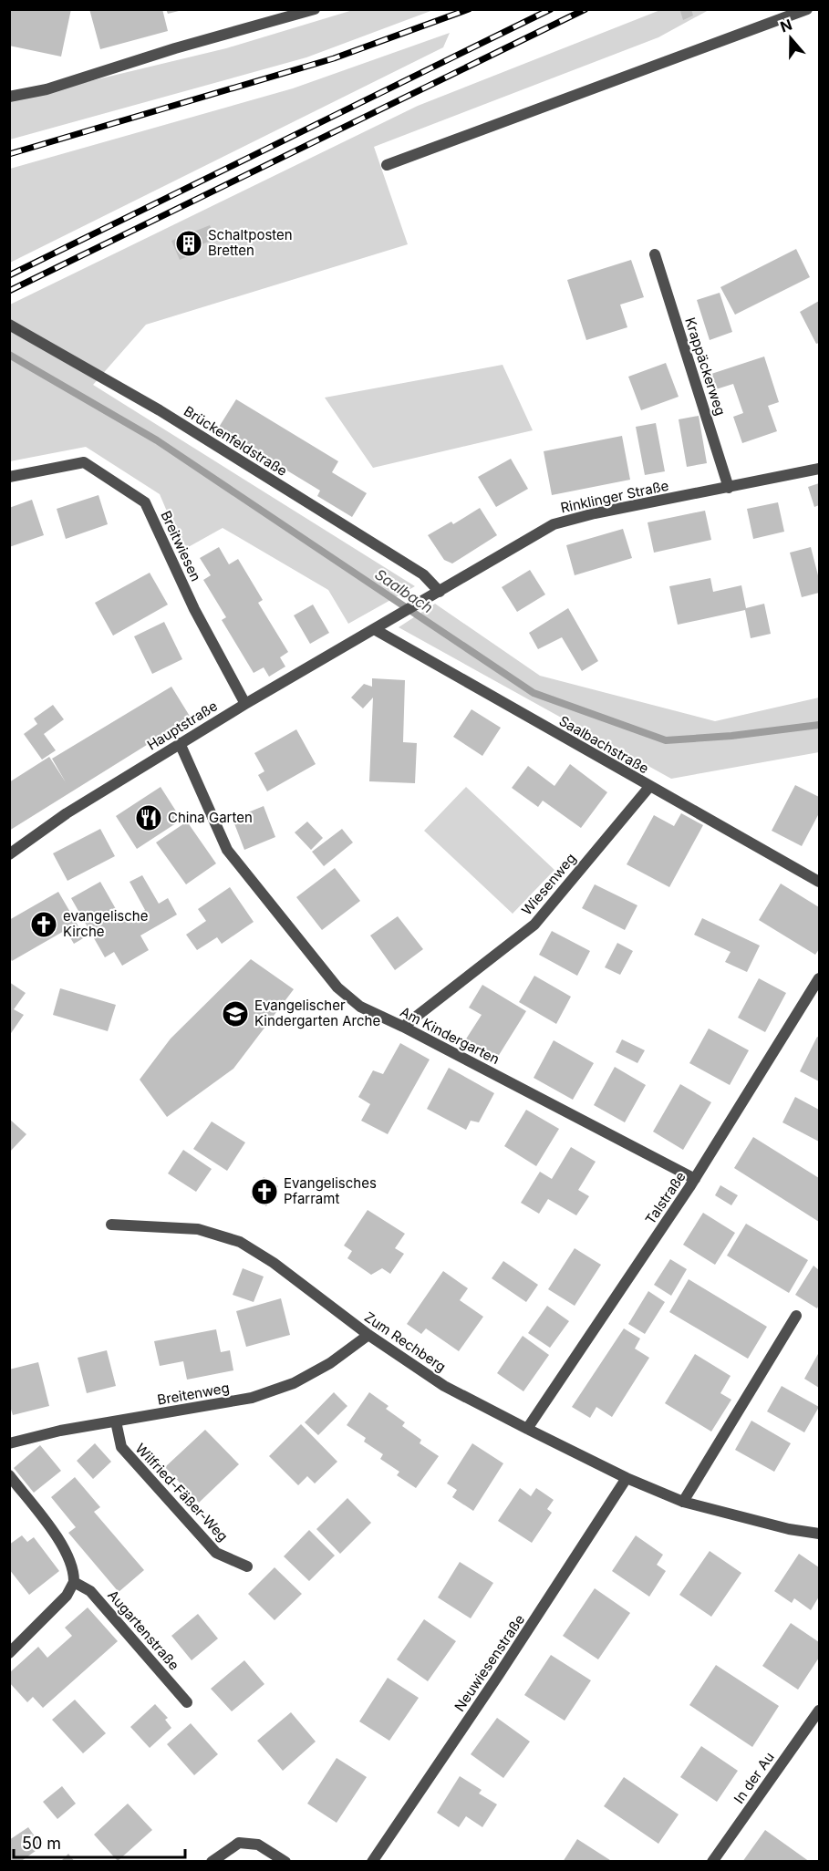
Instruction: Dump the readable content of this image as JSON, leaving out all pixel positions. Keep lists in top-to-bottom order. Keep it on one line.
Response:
{"streets":{"street":["Krappäckerweg","Brückenfeldstraße","Rinklinger Straße","Breitwiesen","Hauptstraße","Saalbachstraße","Wiesenweg","Am Kindergarten","Talstraße","Zum Rechberg","Breitenweg","Wilfried-Fäßer-Weg","Augartenstraße","Neuwiesenstraße","In der Au"]},"crossings":[["Krappäckerweg","Rinklinger Straße"],["Brückenfeldstraße","Rinklinger Straße"],["Rinklinger Straße","Hauptstraße"],["Rinklinger Straße","Saalbachstraße"],["Breitwiesen","Hauptstraße"],["Hauptstraße","Saalbachstraße"],["Hauptstraße","Am Kindergarten"],["Saalbachstraße","Wiesenweg"],["Wiesenweg","Am Kindergarten"],["Am Kindergarten","Talstraße"],["Talstraße","Zum Rechberg"],["Zum Rechberg","Breitenweg"],["Zum Rechberg","Neuwiesenstraße"],["Breitenweg","Wilfried-Fäßer-Weg"]],"water":["Saalbach"],"places":{"building":["Schaltposten Bretten"],"restaurant":["China Garten"],"church":["evangelische Kirche","Evangelisches Pfarramt"],"school or university":["Evangelischer Kindergarten Arche"]},"scale_bar":"50 m","north":"top"}
